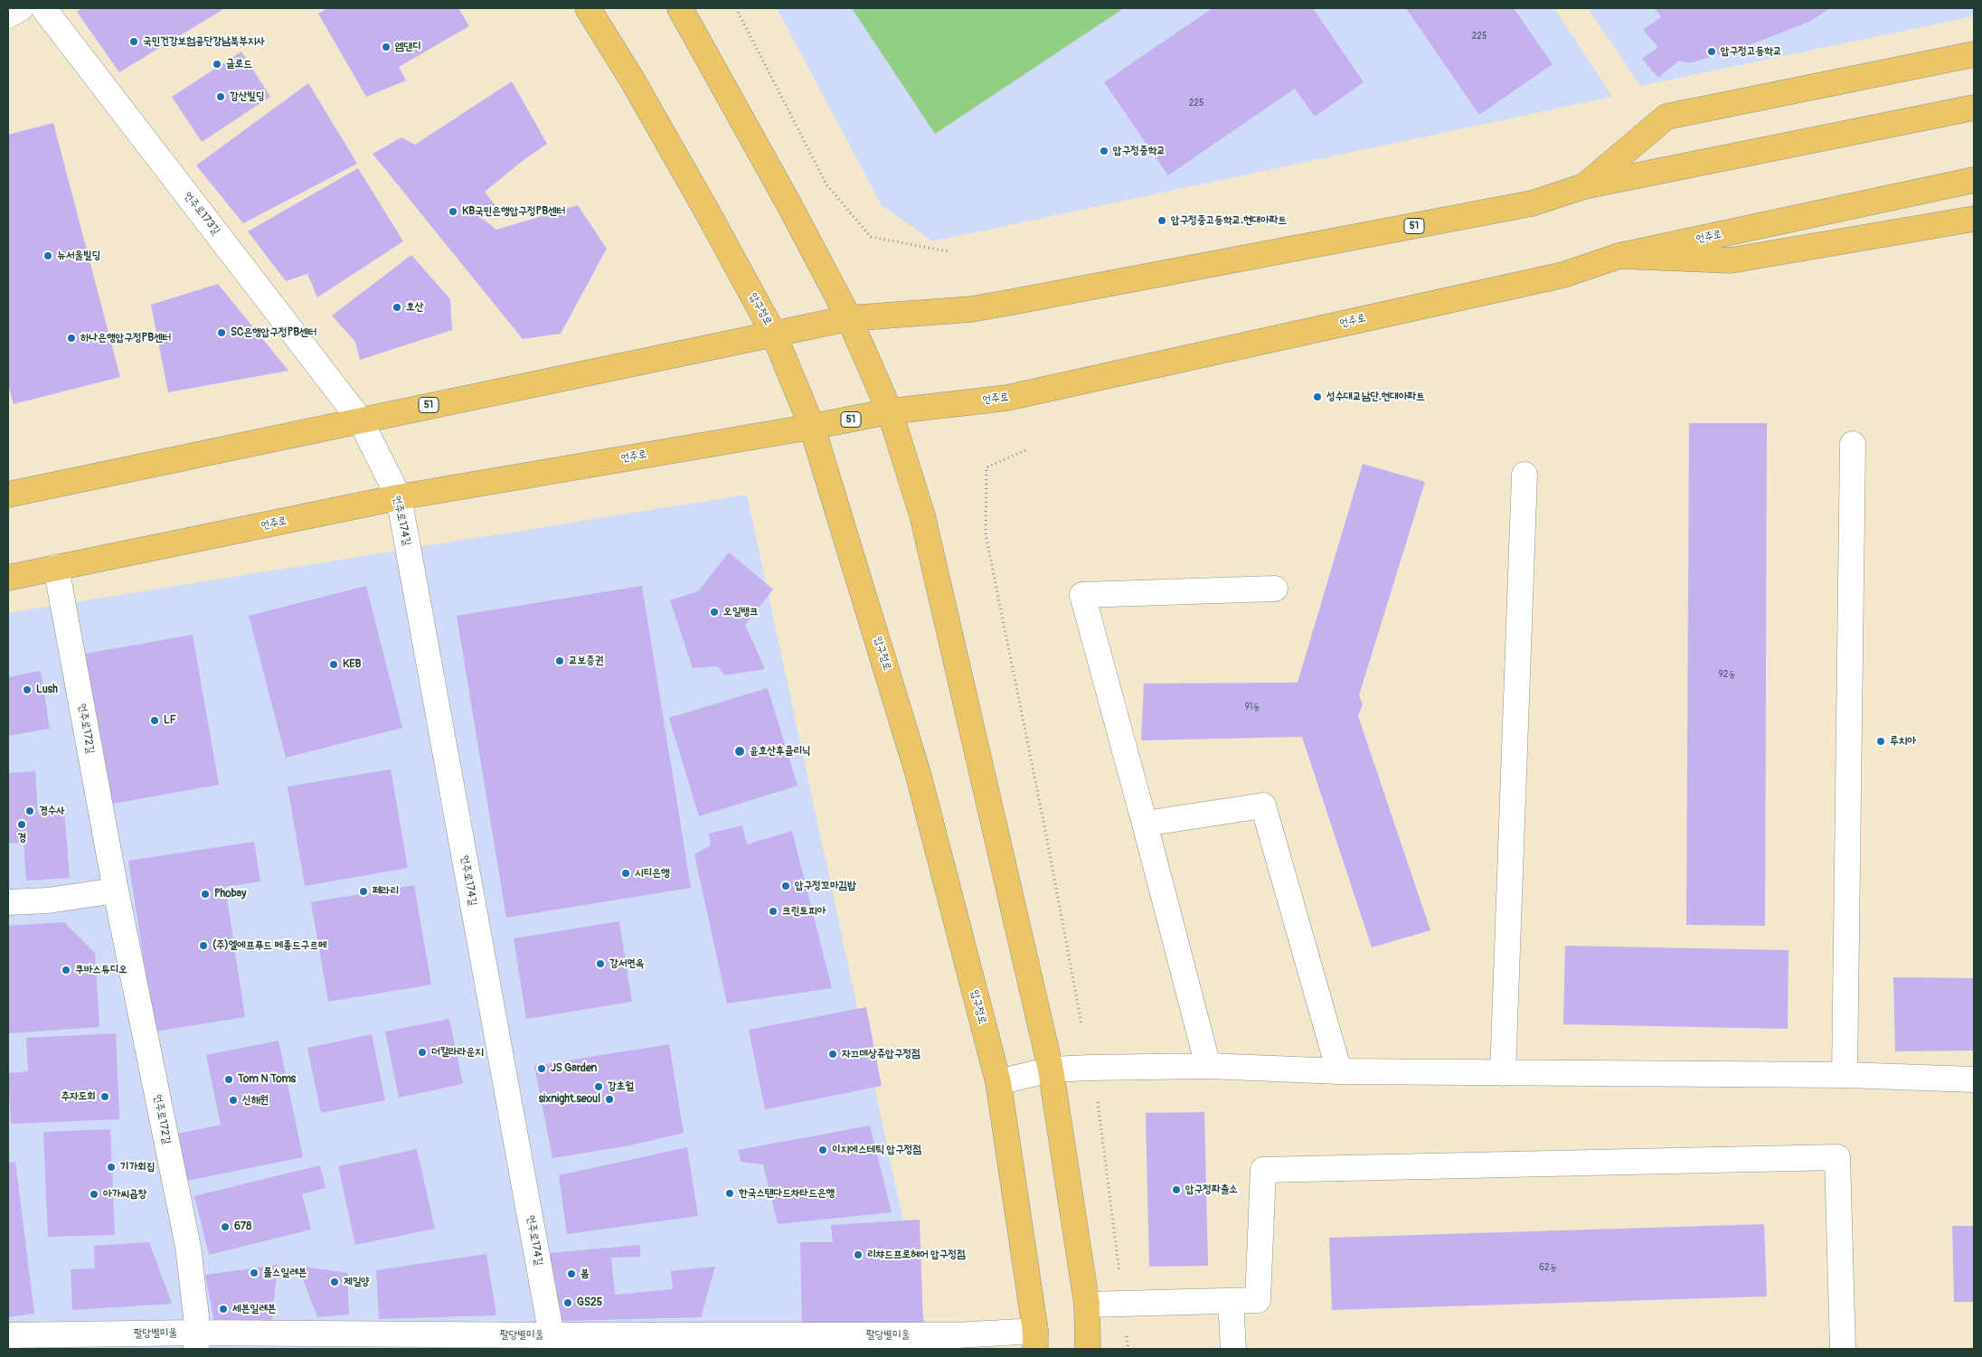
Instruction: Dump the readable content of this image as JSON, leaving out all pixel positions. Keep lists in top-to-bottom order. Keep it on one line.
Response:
{"streets":{"main road":["51","언주로","압구정로"],"street":["언주로173길","언주로174길","언주로172길","팔당별미울"]},"crossings":[["언주로173길","51"],["언주로173길","언주로174길"],["51","압구정로"],["51","언주로174길"],["언주로","압구정로"],["언주로","언주로174길"],["언주로","언주로172길"],["압구정로","팔당별미울"],["언주로174길","팔당별미울"],["언주로172길","팔당별미울"]],"places":["국민건강보험공단강남북부지사","엠댄디","압구정고등학교","글로드","강산빌딩","압구정중학교","KB국민은행압구정PB센터","압구정중고등학교.현대아파트","뉴서울빌딩","호산","SC은행압구정PB센터","하나은행압구정PB센터","성수대교남단.현대아파트","오일뱅크","교보증권","KEB","Lush","LF","루치아","윤호산후클리닉","경수사","경","시티은행","압구정꼬마김밥","페라리","Phobay","크린토피아","(주)엘에프푸드 메종드구르메","강서면옥","쿠바스튜디오","더칼라라운지","자끄데상쥬압구정점","JS Garden","Tom N Toms","강초월","추자도회","sixnight.seoul","신해원","이지에스테틱 압구정점","기가회집","압구정파출소","한국스탠다드차타드은행","아가씨곱창","678","리챠드프로헤어 압구정점","폴스일레븐","봄","제일양","GS25","세븐일레븐"],"house_numbers":["225","225","92동","91동","62동"]}
